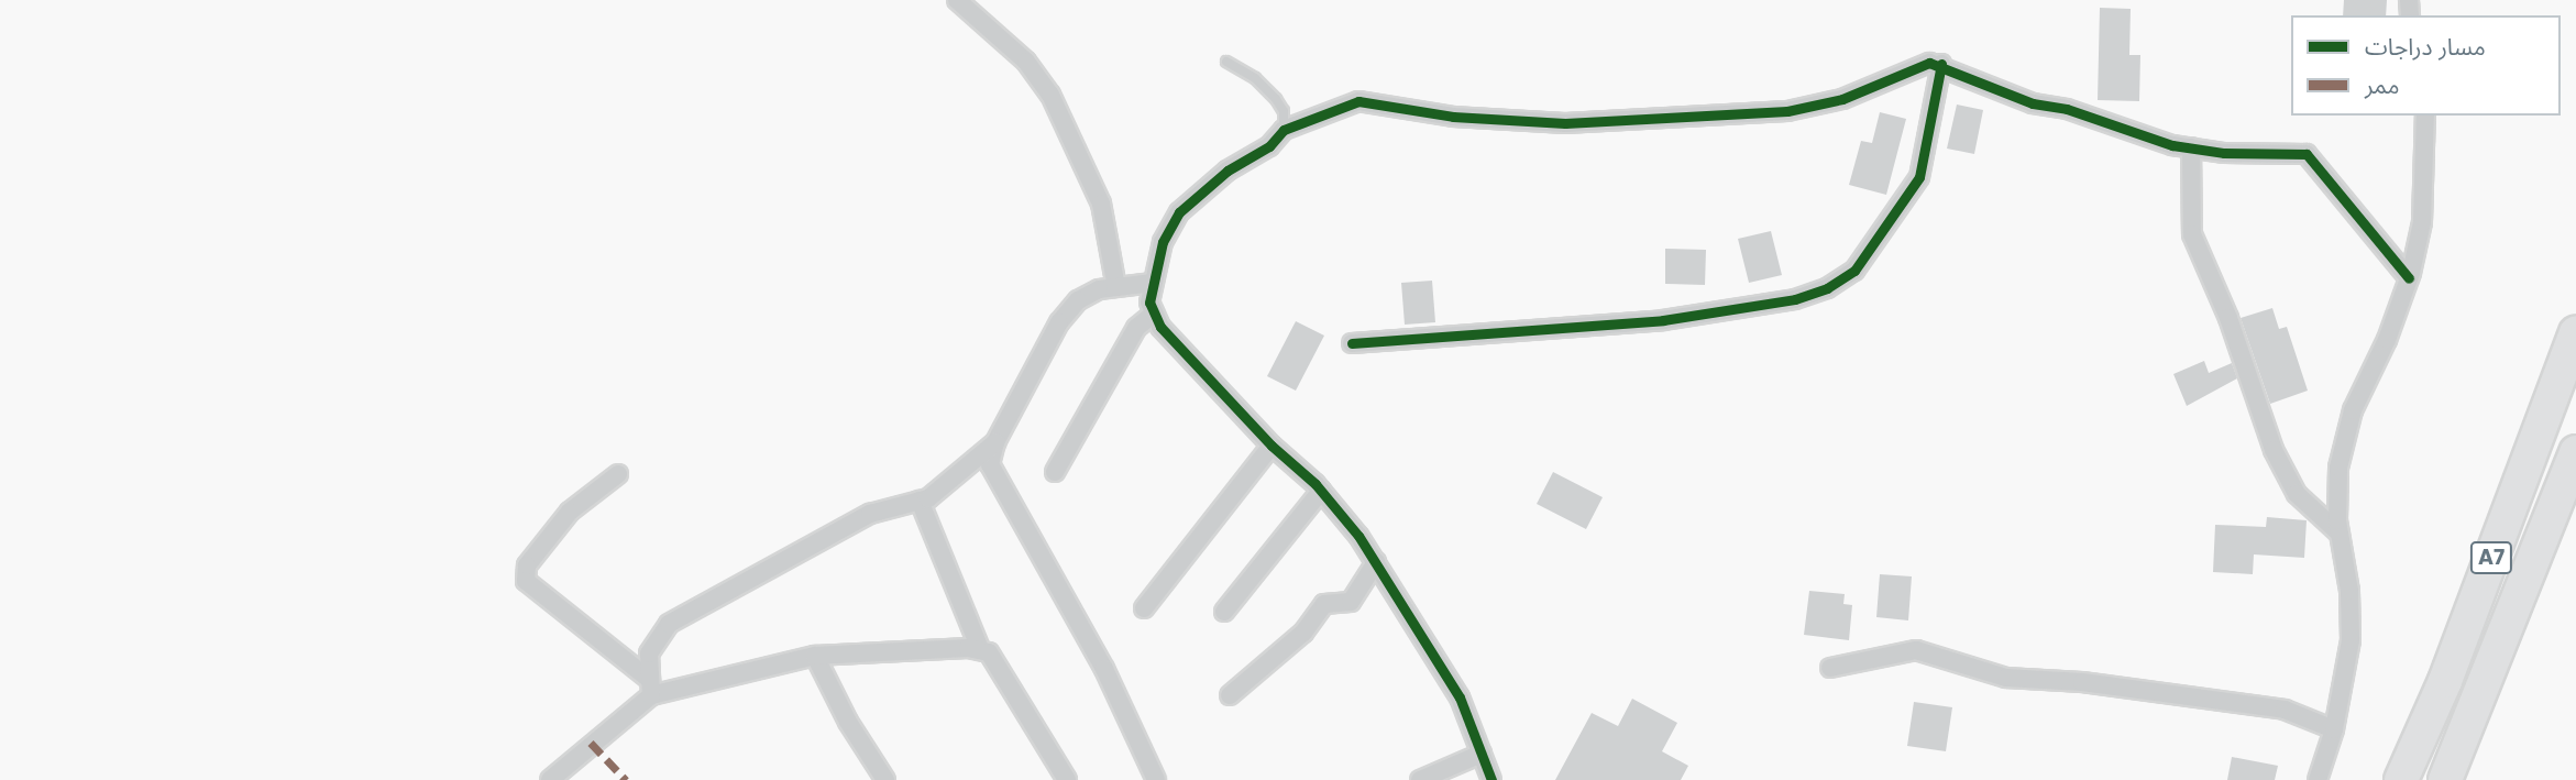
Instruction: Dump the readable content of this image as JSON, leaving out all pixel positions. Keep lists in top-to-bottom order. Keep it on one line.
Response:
{"streets":{"highway":["A7"]},"legend":["مسار دراجات","ممر"]}
